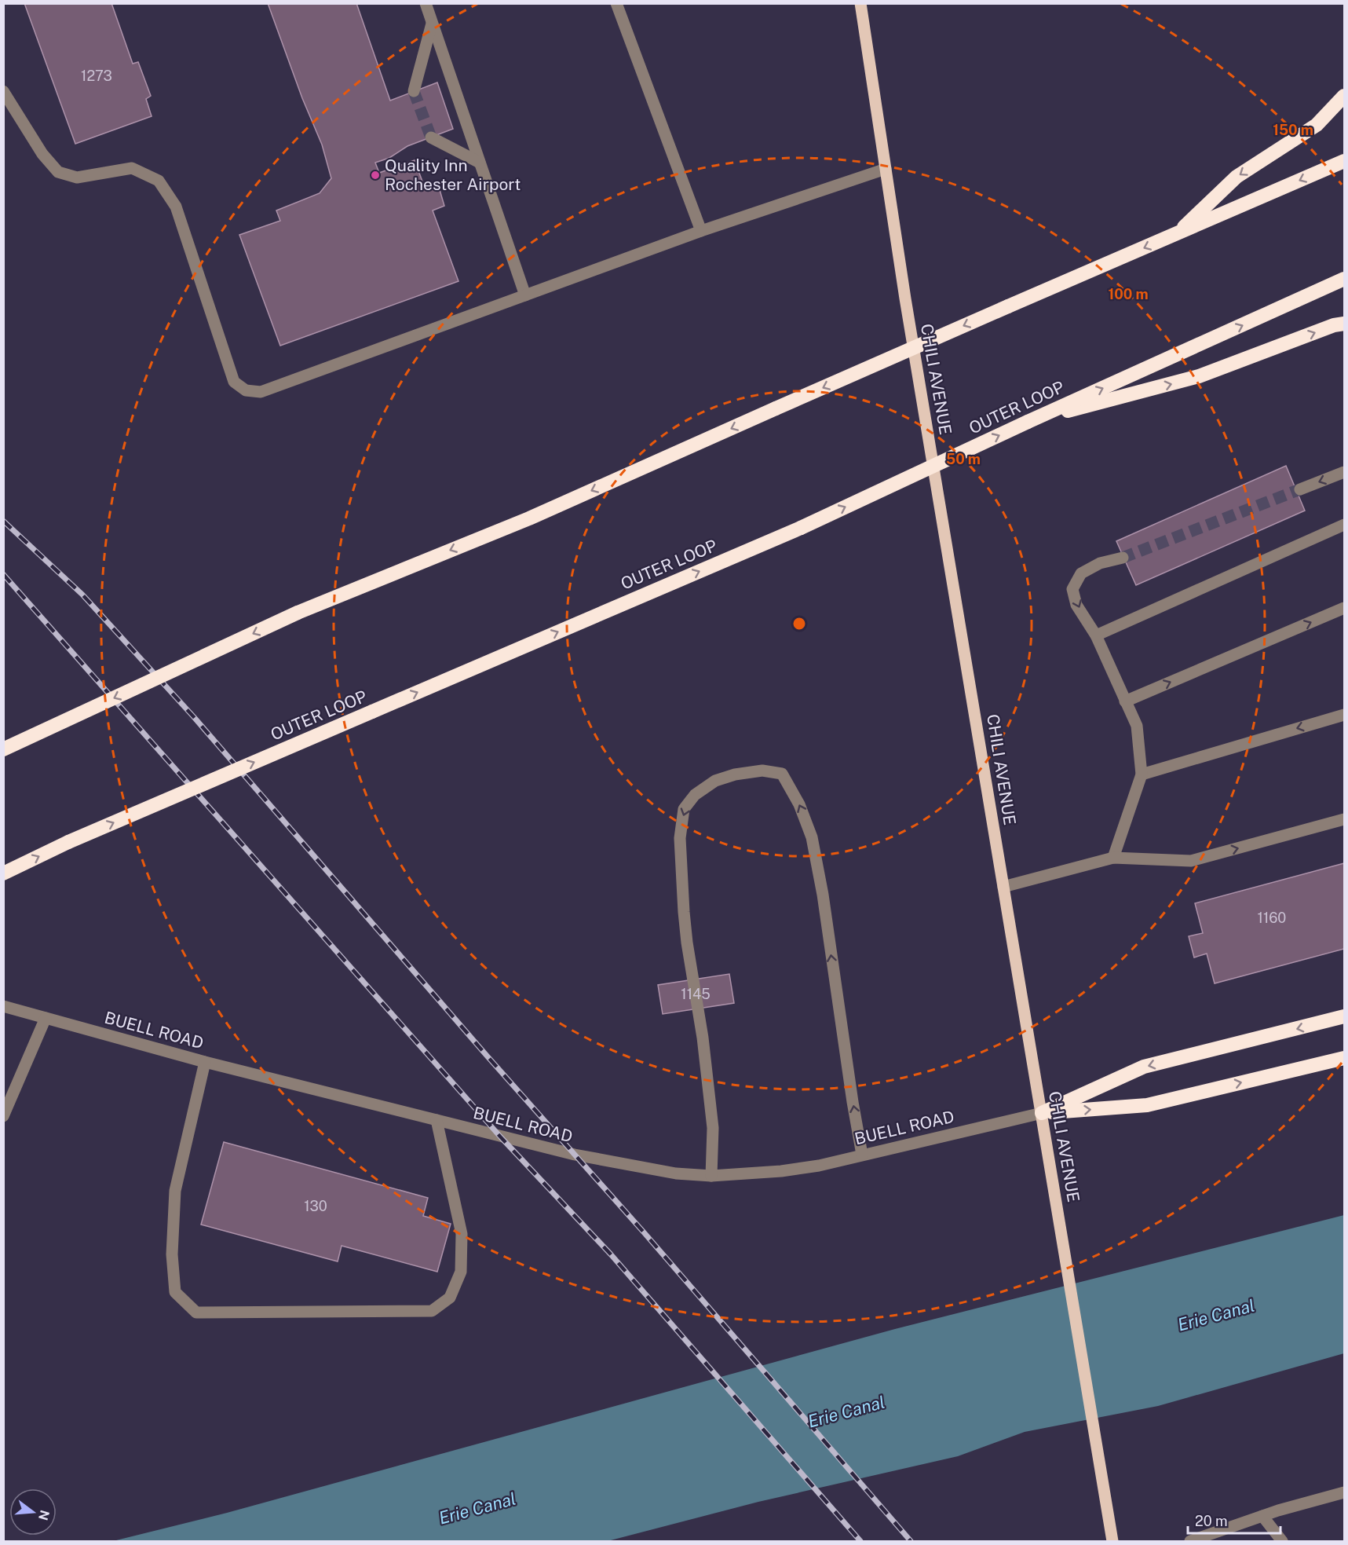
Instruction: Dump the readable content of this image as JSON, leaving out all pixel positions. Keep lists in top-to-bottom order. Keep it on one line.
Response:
{"streets":{"highway":["OUTER LOOP"],"main road":["CHILI AVENUE"],"street":["BUELL ROAD"]},"crossings":[["CHILI AVENUE","BUELL ROAD"]],"water":["Erie Canal"],"places":["Quality Inn Rochester Airport"],"house_numbers":["1273","1160","1145","130"],"scale_bar":"20 m","north":"right","rings":["150 m","100 m","50 m"]}
